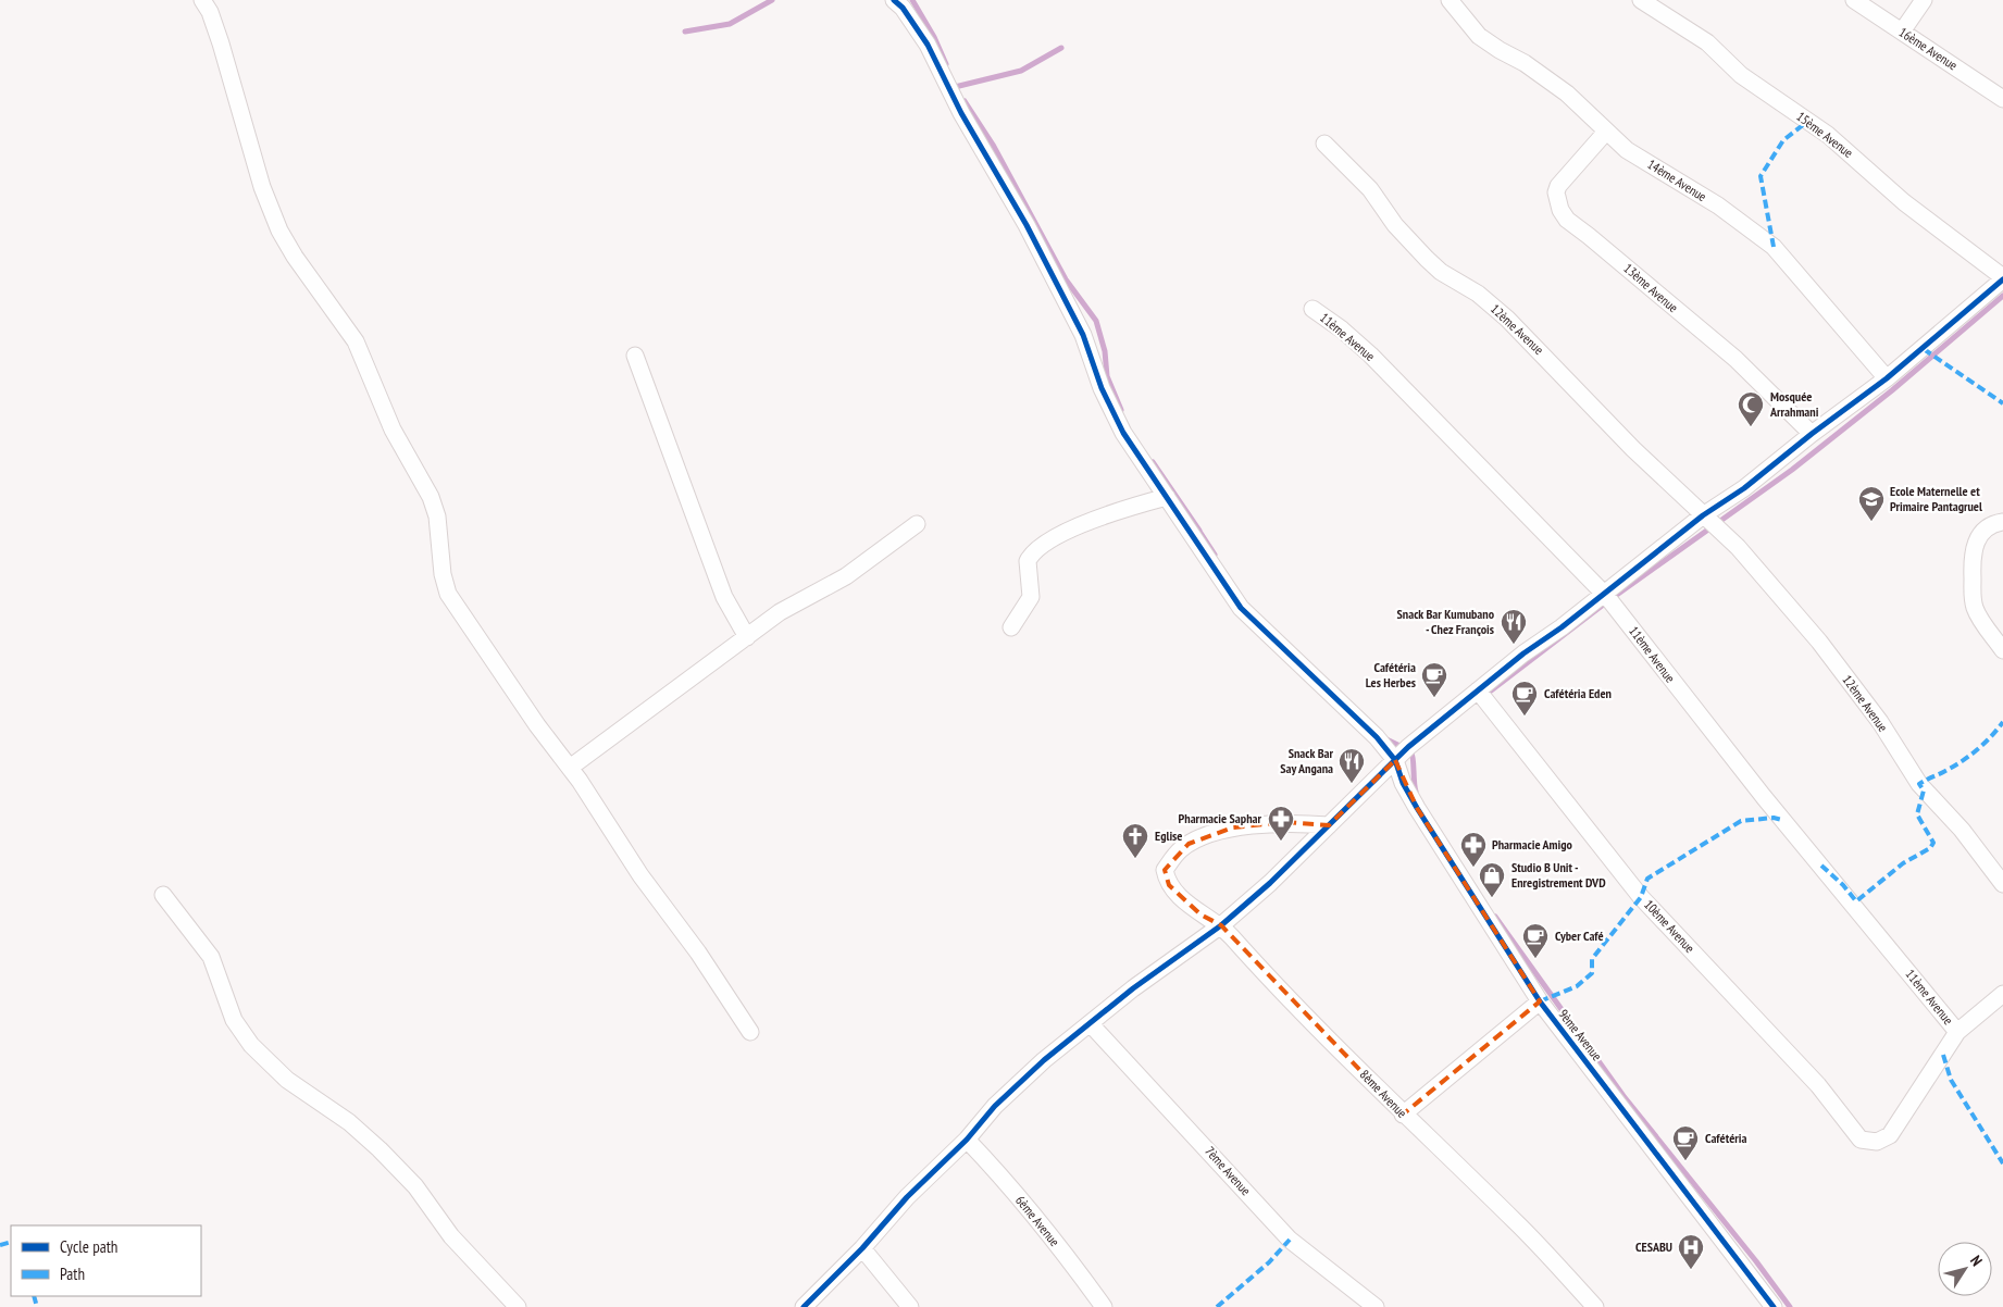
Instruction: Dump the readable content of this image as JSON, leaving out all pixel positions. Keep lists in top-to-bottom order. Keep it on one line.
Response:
{"streets":{"street":["16ème Avenue","15ème Avenue","14ème Avenue","13ème Avenue","12ème Avenue","11ème Avenue","10ème Avenue","9ème Avenue","8ème Avenue","7ème Avenue","6ème Avenue"]},"crossings":[["14ème Avenue","13ème Avenue"],["11ème Avenue","10ème Avenue"]],"places":{"mosque":["Mosquée Arrahmani"],"school or university":["Ecole Maternelle et Primaire Pantagruel"],"restaurant":["Snack Bar Kumubano - Chez François","Snack Bar Say Angana"],"cafe":["Cafétéria Les Herbes","Cafétéria Eden","Cyber Café","Cafétéria"],"pharmacy":["Pharmacie Saphar","Pharmacie Amigo"],"church":["Eglise"],"shop":["Studio B Unit - Enregistrement DVD"],"hospital":["CESABU"]},"legend":["Cycle path","Path"],"north":"top right"}
